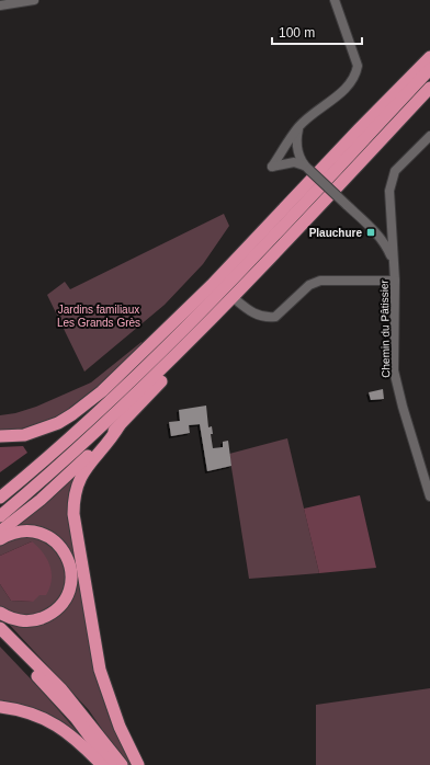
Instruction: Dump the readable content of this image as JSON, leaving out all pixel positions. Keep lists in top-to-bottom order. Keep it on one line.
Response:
{"streets":{"street":["Chemin du Pâtissier"]},"parks":["Jardins familiaux Les Grands Grès"],"places":{"transit":["Plauchure"]},"scale_bar":"100 m"}
